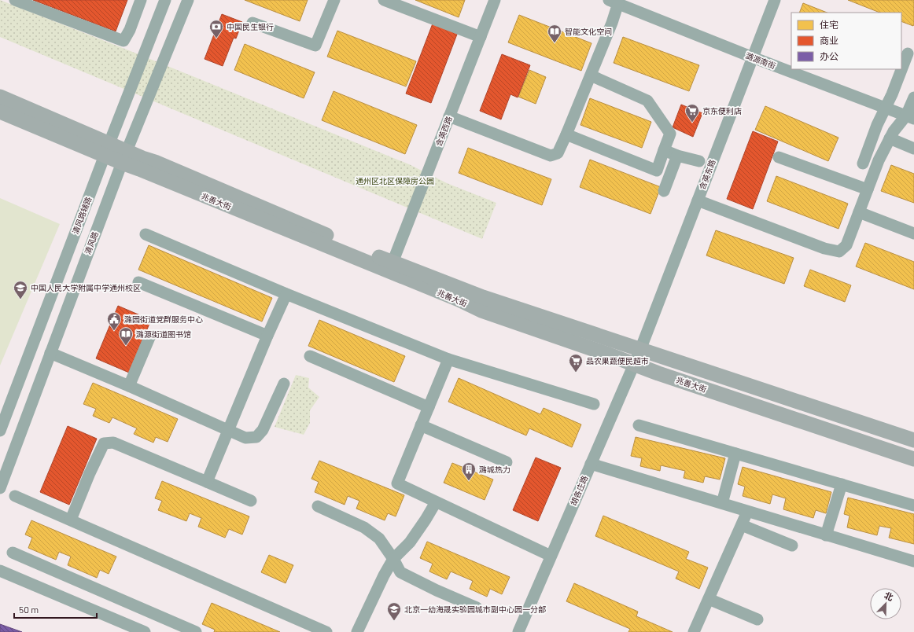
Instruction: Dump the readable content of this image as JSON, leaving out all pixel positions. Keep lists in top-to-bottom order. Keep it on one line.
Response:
{"streets":{"main road":["兆善大街"],"street":["潞源南街","含英西路","含英东路","清风路辅路","清风路","胡各庄路"]},"crossings":[["潞源南街","含英东路"],["含英西路","兆善大街"],["含英东路","兆善大街"],["含英东路","胡各庄路"],["兆善大街","清风路辅路"],["兆善大街","清风路"],["兆善大街","胡各庄路"]],"parks":["通州区北区保障房公园"],"places":{"bank":["中国民生银行"],"library":["智能文化空间","潞源街道图书馆"],"supermarket":["京东便利店","品农果蔬便民超市"],"school or university":["中国人民大学附属中学通州校区","北京一幼海晟实验园城市副中心园一分部"],"public building":["潞园街道党群服务中心"],"building":["潞城热力"]},"legend":["住宅","商业","办公"],"scale_bar":"50 m","north":"top right"}
